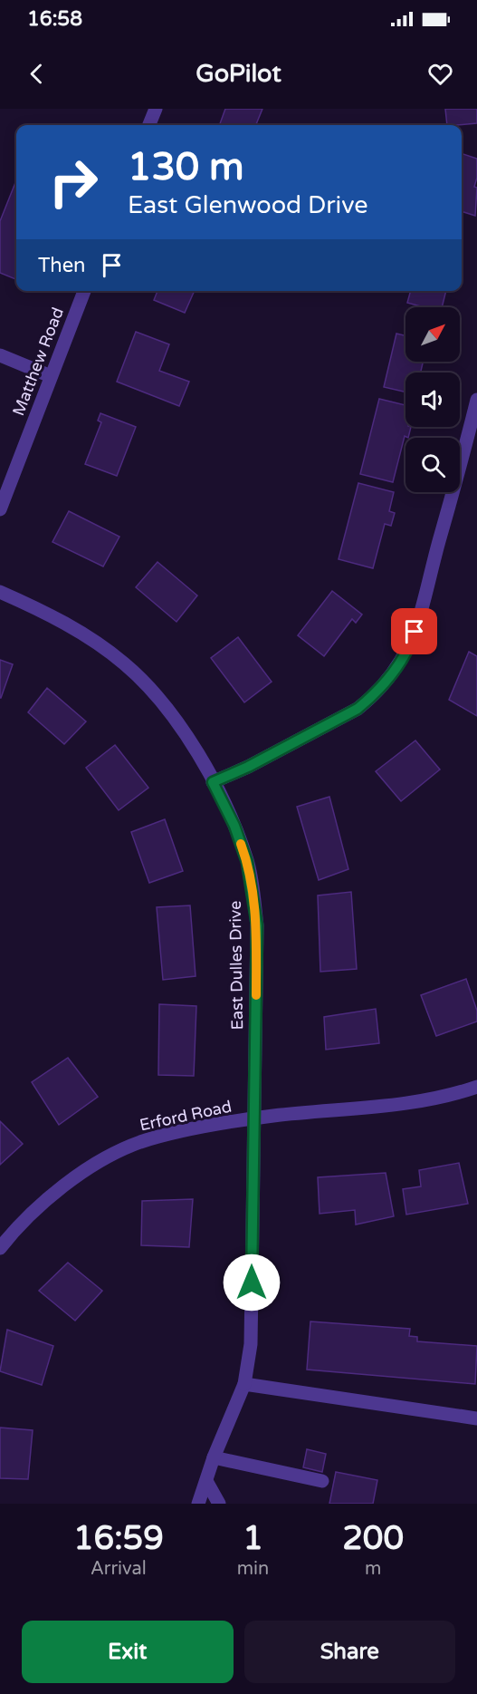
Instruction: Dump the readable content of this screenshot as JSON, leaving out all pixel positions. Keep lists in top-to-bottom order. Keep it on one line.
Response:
{"streets":{"street":["Matthew Road","East Dulles Drive","Erford Road"]},"crossings":[["East Dulles Drive","Erford Road"]],"north":"top right","page":{"status":"16:58","header":"GoPilot","turn":["130 m","East Glenwood Drive"],"then":"Then","eta":["16:59","Arrival","1","min","200","m"],"buttons":["Exit","Share"]}}
